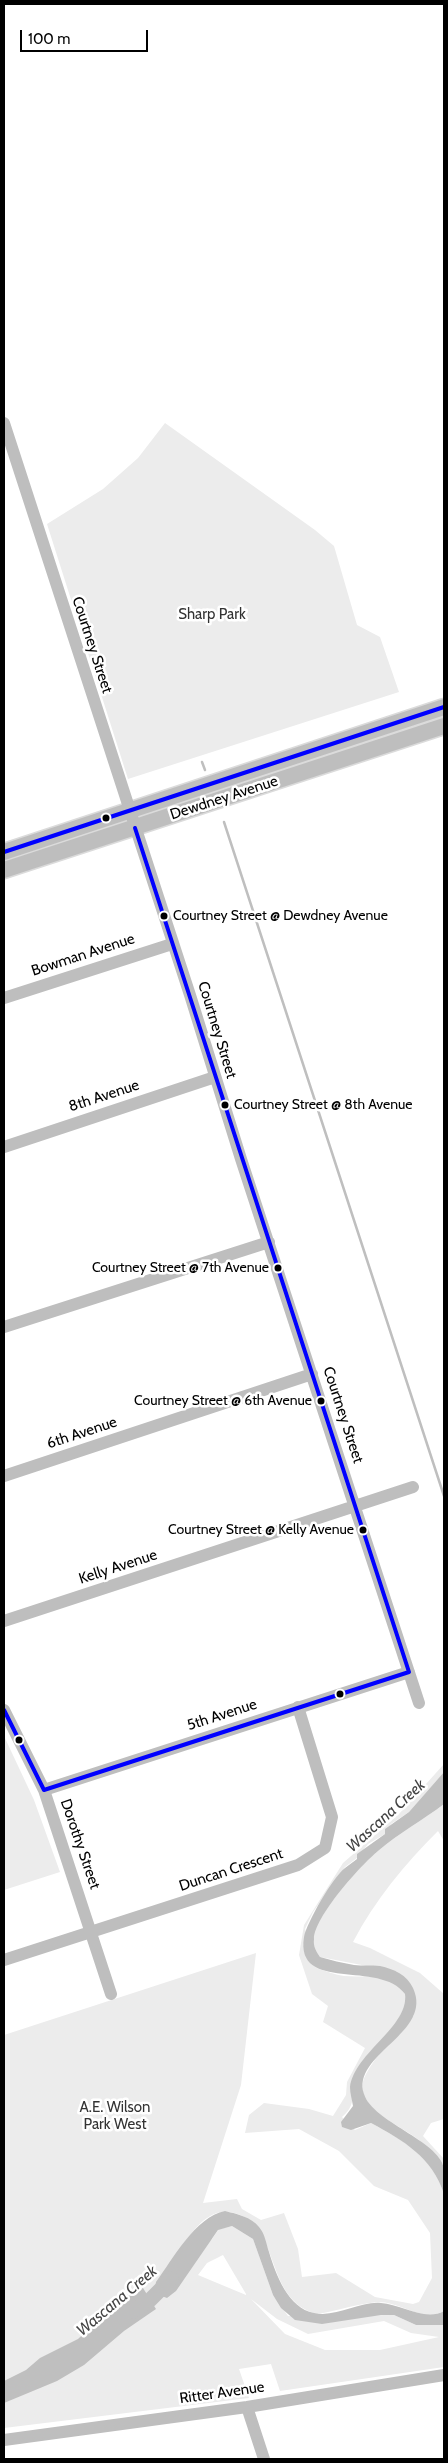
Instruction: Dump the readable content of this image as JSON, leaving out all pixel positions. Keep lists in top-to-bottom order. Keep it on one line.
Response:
{"streets":{"main road":["Dewdney Avenue"],"street":["Courtney Street","Bowman Avenue","8th Avenue","6th Avenue","Kelly Avenue","5th Avenue","Dorothy Street","Duncan Crescent","Ritter Avenue"]},"crossings":[["Courtney Street","Dewdney Avenue"],["Courtney Street","Bowman Avenue"],["Courtney Street","8th Avenue"],["Courtney Street","6th Avenue"],["Courtney Street","Kelly Avenue"],["Courtney Street","5th Avenue"],["5th Avenue","Dorothy Street"],["5th Avenue","Duncan Crescent"],["Dorothy Street","Duncan Crescent"]],"water":["Wascana Creek"],"parks":["Sharp Park","A.E. Wilson Park West"],"places":["Courtney Street @ Dewdney Avenue","Courtney Street @ 8th Avenue","Courtney Street @ 7th Avenue","Courtney Street @ 6th Avenue","Courtney Street @ Kelly Avenue"],"scale_bar":"100 m"}
